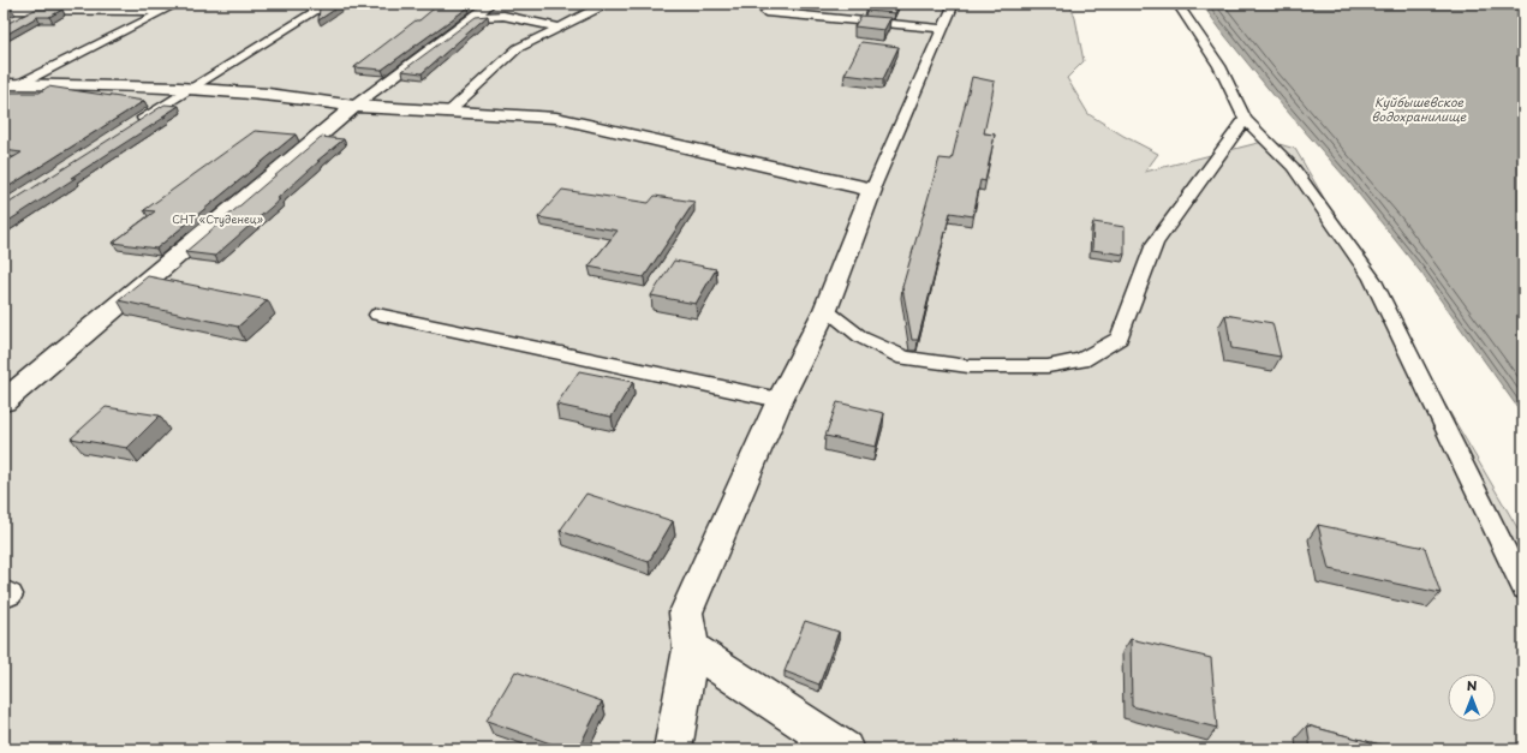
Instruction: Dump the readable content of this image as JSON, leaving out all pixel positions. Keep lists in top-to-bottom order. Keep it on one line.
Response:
{"water":["Куйбышевское водохранилище"],"parks":["СНТ «Студенец»"],"north":"top"}
